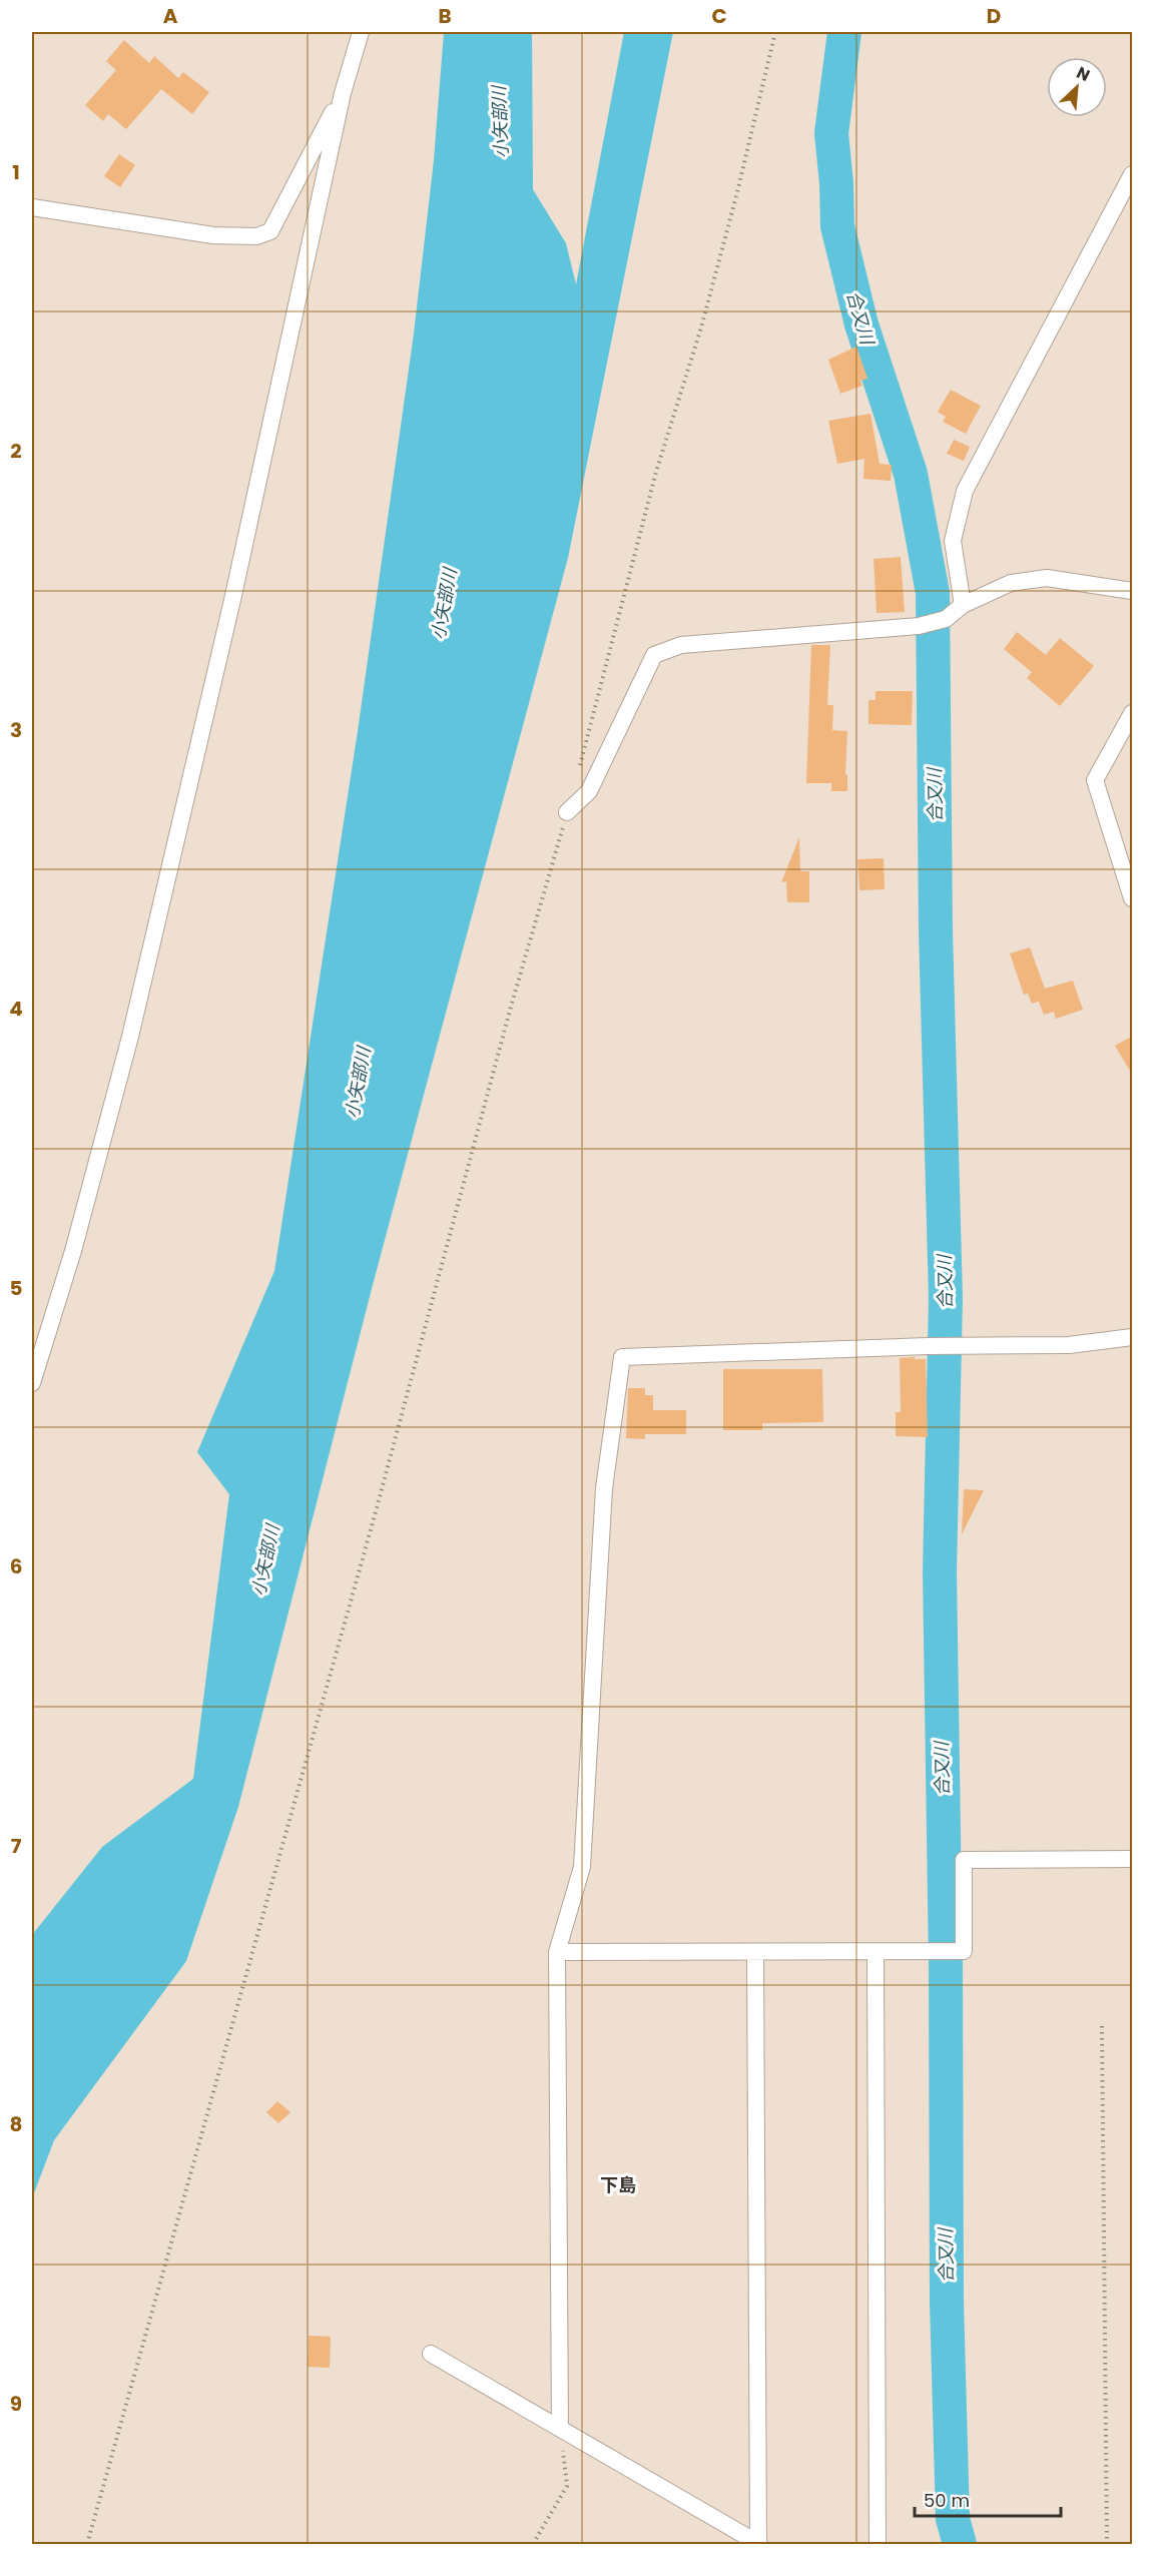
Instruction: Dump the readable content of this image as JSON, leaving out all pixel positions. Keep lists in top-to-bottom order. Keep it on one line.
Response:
{"districts":["下島"],"water":["小矢部川","合又川"],"scale_bar":"50 m","north":"top right","grid":{"columns":["A","B","C","D"],"rows":["1","2","3","4","5","6","7","8","9"]}}
